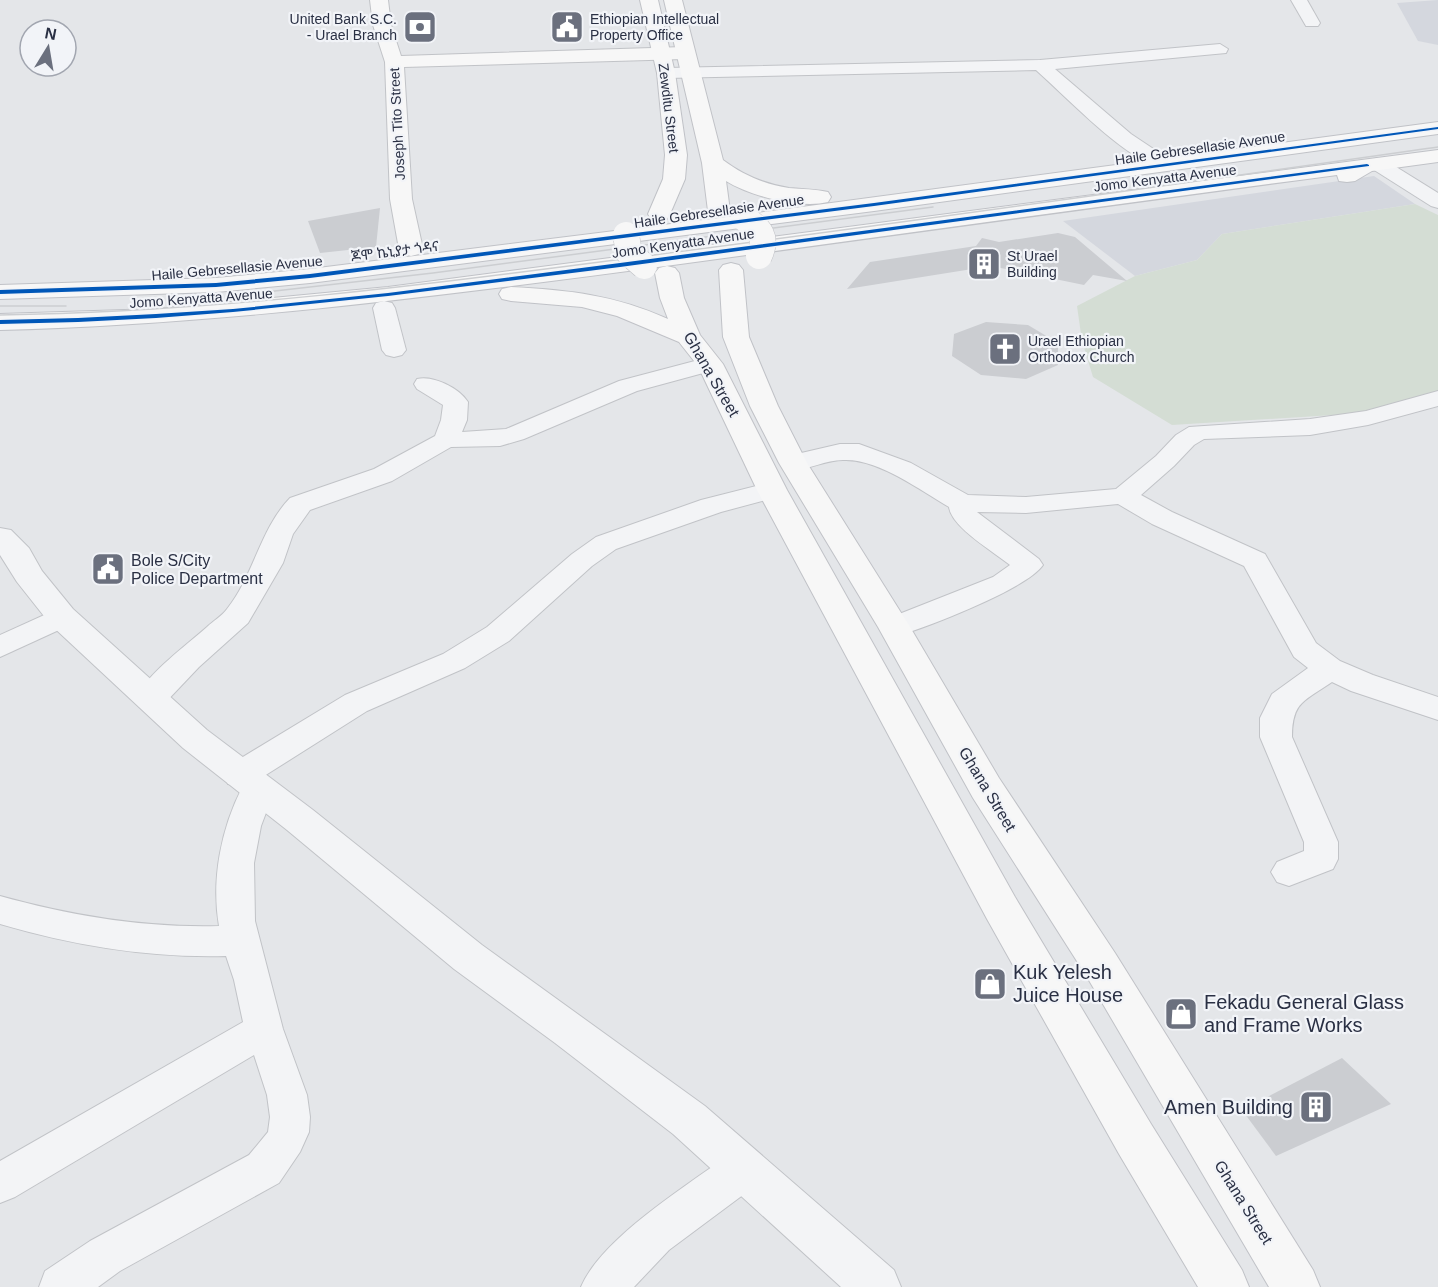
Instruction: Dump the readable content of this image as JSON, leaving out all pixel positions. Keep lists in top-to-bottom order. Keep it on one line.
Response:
{"streets":{"main road":["Zewditu Street","Joseph Tito Street","Haile Gebresellasie Avenue","Jomo Kenyatta Avenue","ጆሞ ኬኒያታ ጎዳና","Ghana Street"]},"crossings":[["Zewditu Street","Haile Gebresellasie Avenue"],["Zewditu Street","ጆሞ ኬኒያታ ጎዳና"],["Zewditu Street","Ghana Street"],["Joseph Tito Street","ጆሞ ኬኒያታ ጎዳና"],["Haile Gebresellasie Avenue","ጆሞ ኬኒያታ ጎዳና"],["Haile Gebresellasie Avenue","Ghana Street"]],"places":{"bank":["United Bank S.C. - Urael Branch"],"public building":["Ethiopian Intellectual Property Office","Bole S/City Police Department"],"building":["St Urael Building","Amen Building"],"church":["Urael Ethiopian Orthodox Church"],"shop":["Kuk Yelesh Juice House","Fekadu General Glass and Frame Works"]},"north":"top"}
